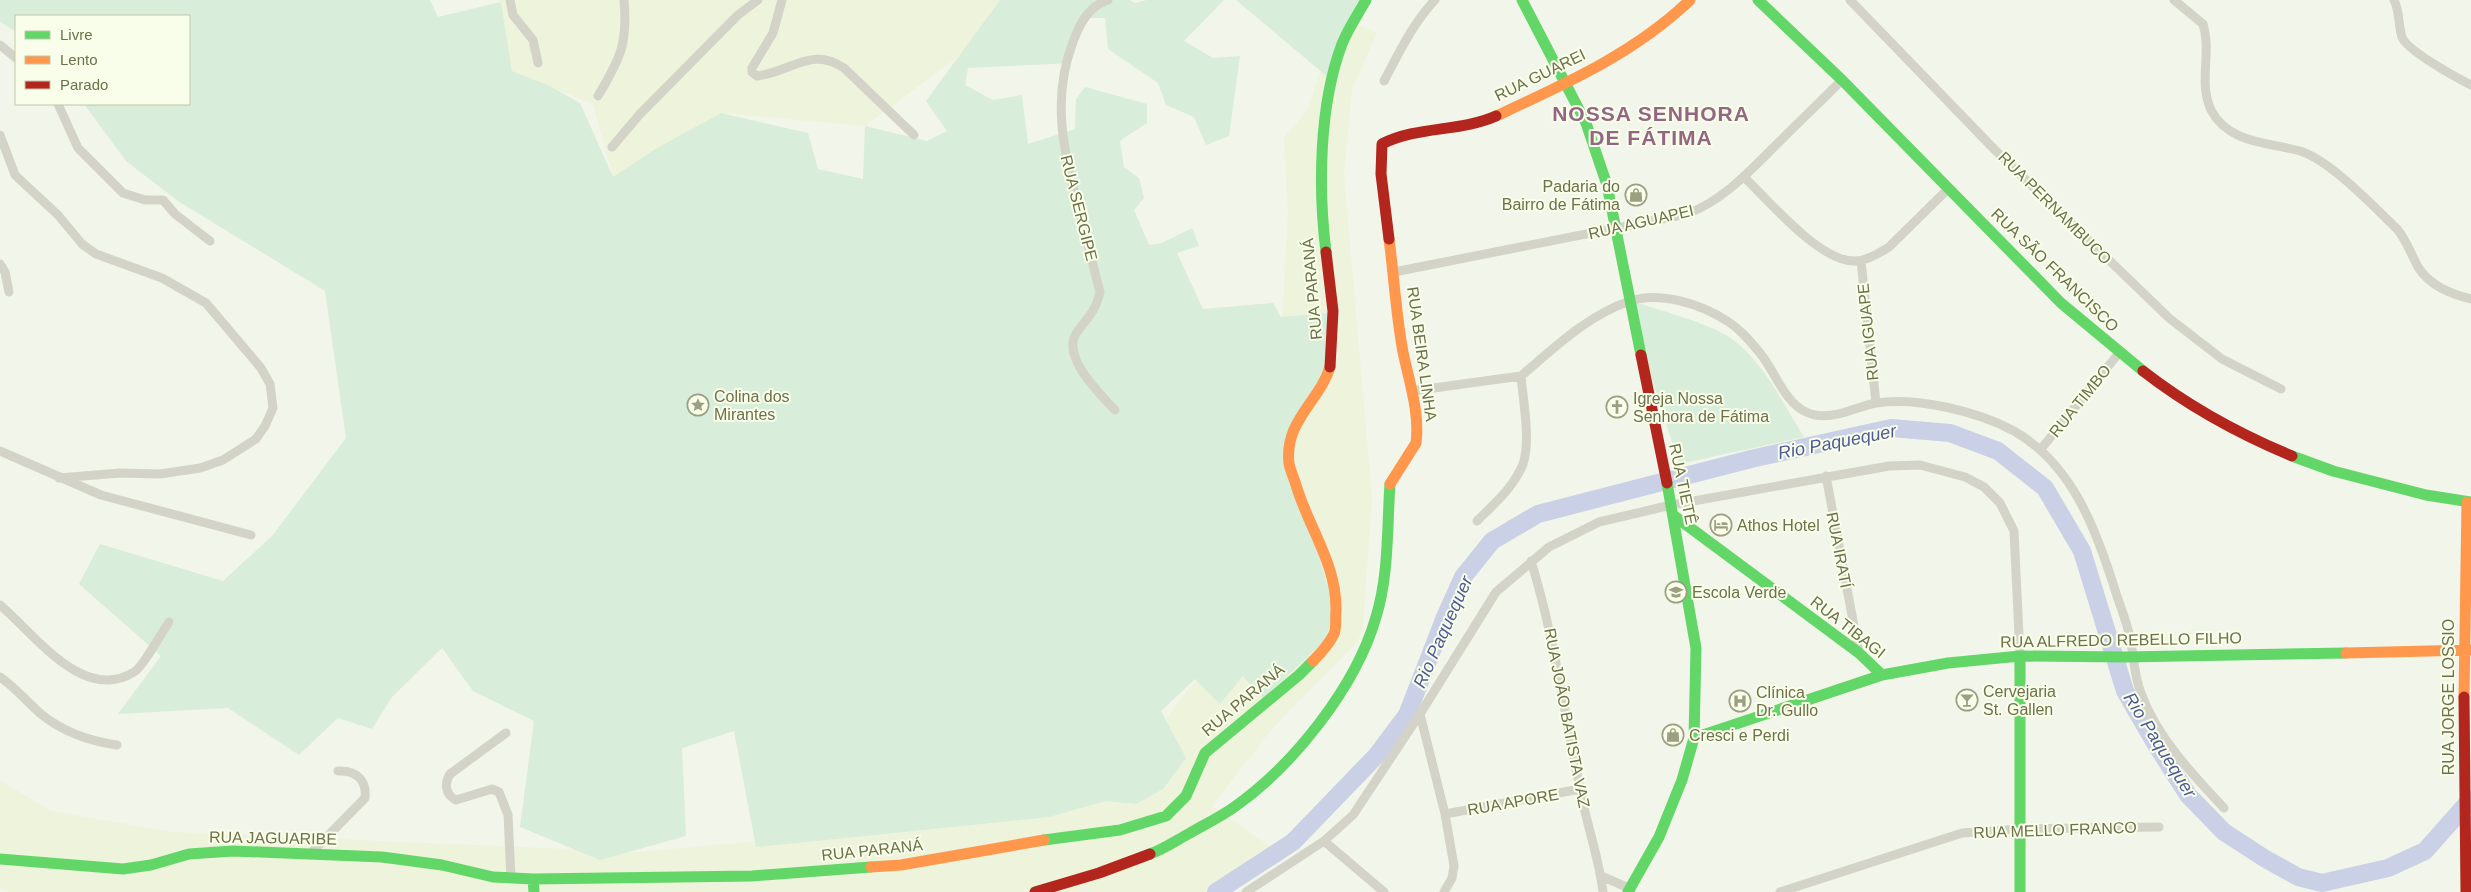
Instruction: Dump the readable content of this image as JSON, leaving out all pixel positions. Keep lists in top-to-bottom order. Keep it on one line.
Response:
{"streets":{"street":["RUA GUAREI","RUA SERGIPE","RUA PERNAMBUCO","RUA AGUAPEI","RUA SÃO FRANCISCO","RUA PARANÁ","RUA IGUAPE","RUA BEIRA LINHA","RUA TIMBO","RUA TIETÊ","RUA IRATÍ","RUA TIBAGI","RUA ALFREDO REBELLO FILHO","RUA JORGE LOSSIO","RUA JOÃO BATISTA VAZ","RUA APORE","RUA MELLO FRANCO","RUA JAGUARIBE"]},"crossings":[["RUA GUAREI","RUA BEIRA LINHA"],["RUA GUAREI","RUA TIETÊ"],["RUA AGUAPEI","RUA SÃO FRANCISCO"],["RUA AGUAPEI","RUA BEIRA LINHA"],["RUA AGUAPEI","RUA TIETÊ"],["RUA SÃO FRANCISCO","RUA TIMBO"],["RUA SÃO FRANCISCO","RUA JORGE LOSSIO"],["RUA PARANÁ","RUA JAGUARIBE"],["RUA TIETÊ","RUA TIBAGI"],["RUA TIETÊ","RUA ALFREDO REBELLO FILHO"],["RUA IRATÍ","RUA TIBAGI"],["RUA TIBAGI","RUA ALFREDO REBELLO FILHO"],["RUA ALFREDO REBELLO FILHO","RUA JORGE LOSSIO"],["RUA JOÃO BATISTA VAZ","RUA APORE"]],"districts":["NOSSA SENHORA DE FÁTIMA"],"water":["Rio Paquequer"],"places":{"shop":["Padaria do Bairro de Fátima","Cresci e Perdi"],"place":["Colina dos Mirantes"],"church":["Igreja Nossa Senhora de Fátima"],"hotel":["Athos Hotel"],"school or university":["Escola Verde"],"bar":["Cervejaria St. Gallen"],"hospital":["Clínica Dr. Gullo"]},"legend":["Livre","Lento","Parado"]}
